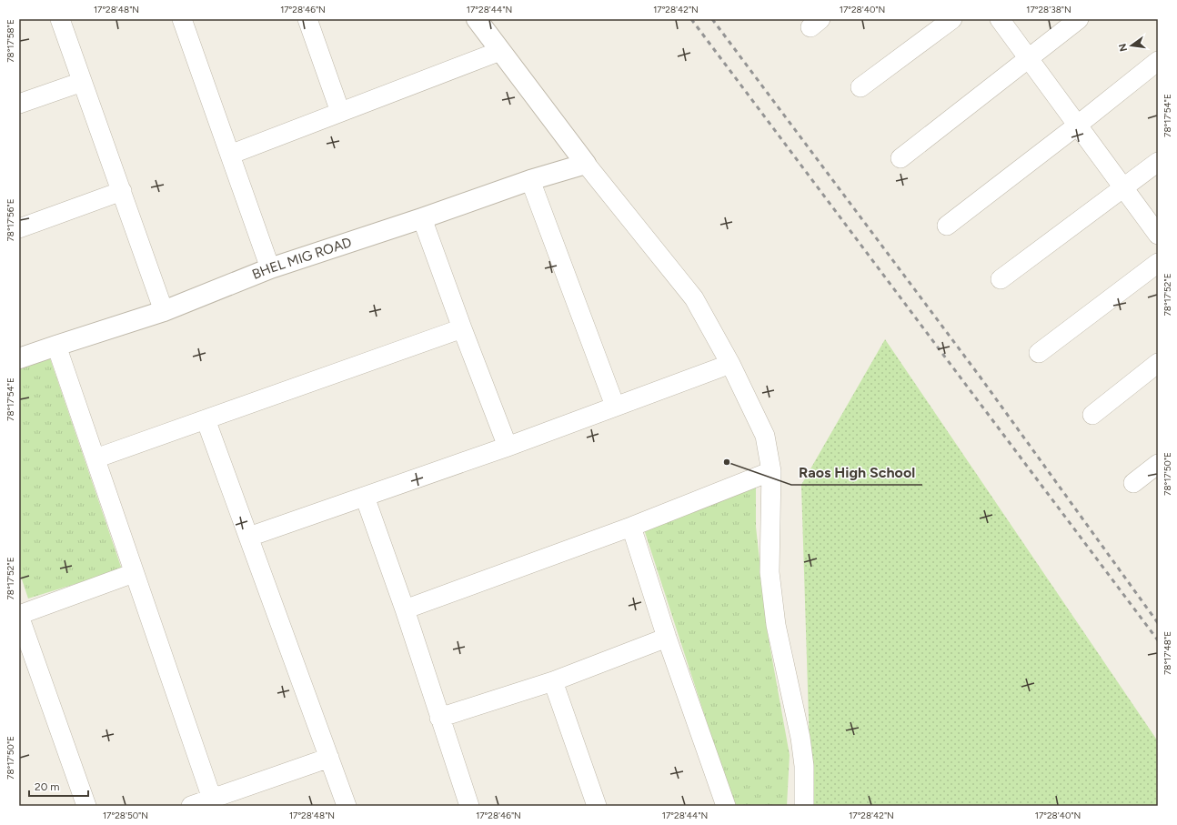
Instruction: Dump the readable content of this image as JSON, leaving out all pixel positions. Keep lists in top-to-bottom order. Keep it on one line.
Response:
{"streets":{"street":["BHEL MIG ROAD"]},"places":["Raos High School"],"scale_bar":"20 m","north":"left","coordinates":["17°28'48\"N","17°28'46\"N","17°28'44\"N","17°28'42\"N","17°28'40\"N","17°28'38\"N","78°17'58\"E","78°17'54\"E","78°17'56\"E","78°17'52\"E","78°17'50\"E","78°17'48\"E","17°28'50\"N"]}
